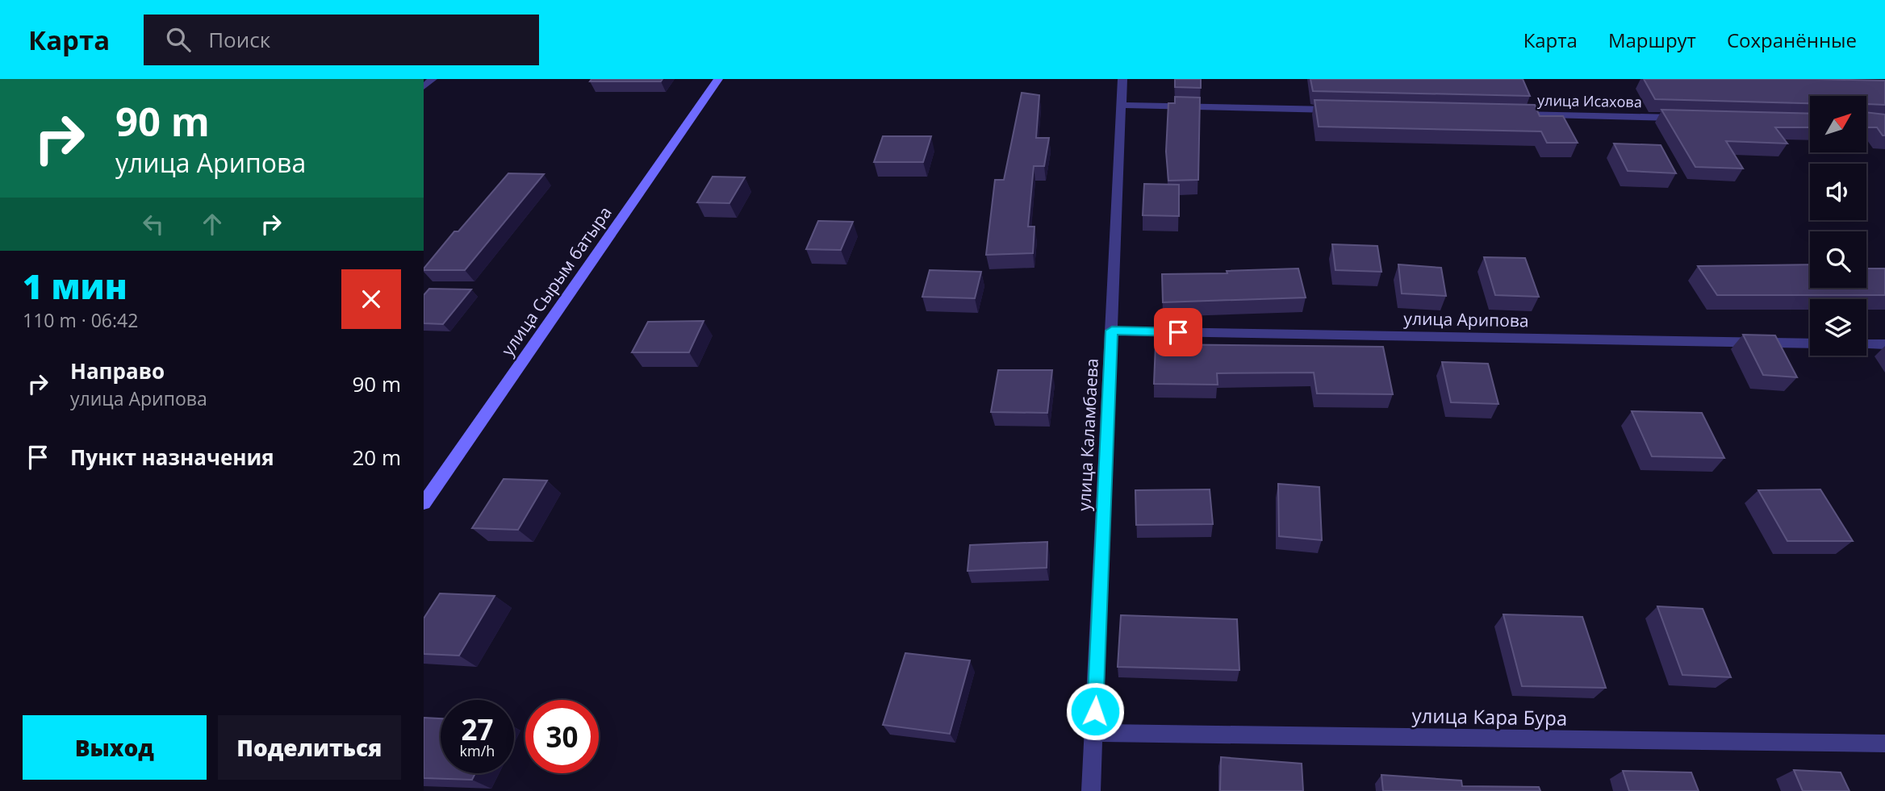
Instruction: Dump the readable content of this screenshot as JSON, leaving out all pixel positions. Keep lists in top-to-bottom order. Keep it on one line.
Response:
{"streets":{"street":["улица Исахова","улица Сырым батыра","улица Арипова","улица Каламбаева","улица Кара Бура"]},"crossings":[["улица Арипова","улица Каламбаева"],["улица Каламбаева","улица Кара Бура"]],"north":"top right","page":{"header":"Карта","search":"Поиск","nav":["Карта","Маршрут","Сохранённые"],"turn":["90 m","улица Арипова"],"heading":["1 мин","110 m · 06:42"],"list":[{"name":"Направо","note":"улица Арипова","value":"90 m"},{"name":"Пункт назначения","value":"20 m"}],"speed":"27 km/h","limit":"30","buttons":["Выход","Поделиться"]}}
